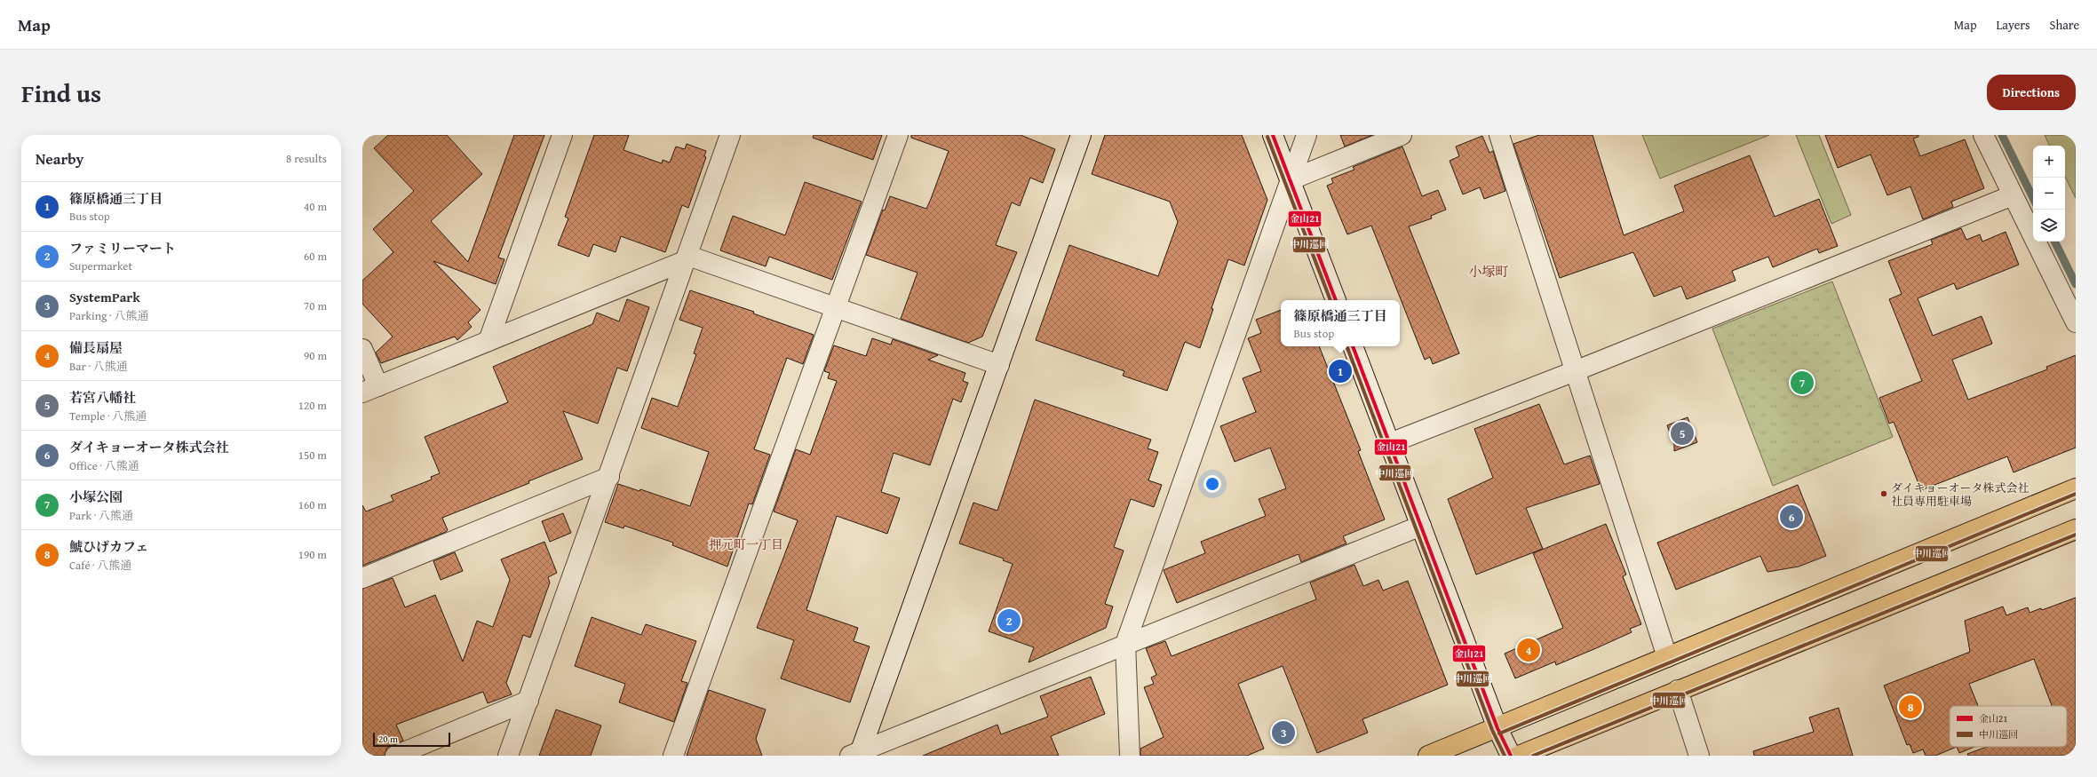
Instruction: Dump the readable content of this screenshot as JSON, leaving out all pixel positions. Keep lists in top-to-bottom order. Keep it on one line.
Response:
{"districts":["小塚町","押元町一丁目"],"places":["ダイキョーオータ株式会社 社員専用駐車場"],"lines":["transit line 金山21","transit line 中川巡回"],"legend":["金山21","中川巡回"],"scale_bar":"20 m","page":{"header":"Map","nav":["Map","Layers","Share"],"title":"Find us","buttons":"Directions","heading":["Nearby","8 results"],"map_buttons":["+","−"],"list":[{"mark":"1","name":"篠原橋通三丁目","note":"Bus stop","value":"40 m"},{"mark":"2","name":"ファミリーマート","note":"Supermarket","value":"60 m"},{"mark":"3","name":"SystemPark","note":"Parking · 八熊通","value":"70 m"},{"mark":"4","name":"備長扇屋","note":"Bar · 八熊通","value":"90 m"},{"mark":"5","name":"若宮八幡社","note":"Temple · 八熊通","value":"120 m"},{"mark":"6","name":"ダイキョーオータ株式会社","note":"Office · 八熊通","value":"150 m"},{"mark":"7","name":"小塚公園","note":"Park · 八熊通","value":"160 m"},{"mark":"8","name":"鯱ひげカフェ","note":"Café · 八熊通","value":"190 m"}],"popup":["篠原橋通三丁目","Bus stop"],"pins":["1","7","5","6","2","4","8","3"],"scale":"20 m"}}
